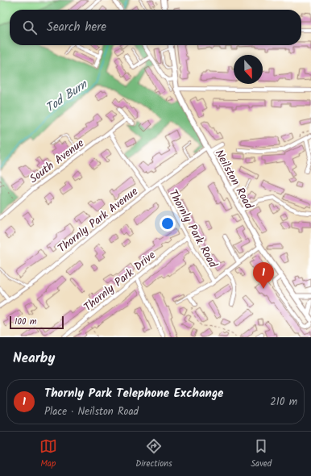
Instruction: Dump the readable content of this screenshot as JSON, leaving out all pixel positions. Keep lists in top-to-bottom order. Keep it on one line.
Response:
{"streets":{"main road":["Neilston Road"],"street":["South Avenue","Thornly Park Avenue","Thornly Park Road","Thornly Park Drive"]},"crossings":[["Neilston Road","Thornly Park Avenue"],["Neilston Road","Thornly Park Road"],["Thornly Park Avenue","Thornly Park Road"],["Thornly Park Road","Thornly Park Drive"]],"water":["Tod Burn"],"scale_bar":"100 m","north":"bottom","page":{"search":"Search here","pins":"1","scale":"100 m","heading":"Nearby","list":[{"mark":"1","name":"Thornly Park Telephone Exchange","note":"Place · Neilston Road","value":"210 m"}],"nav":["Map","Directions","Saved"]}}
